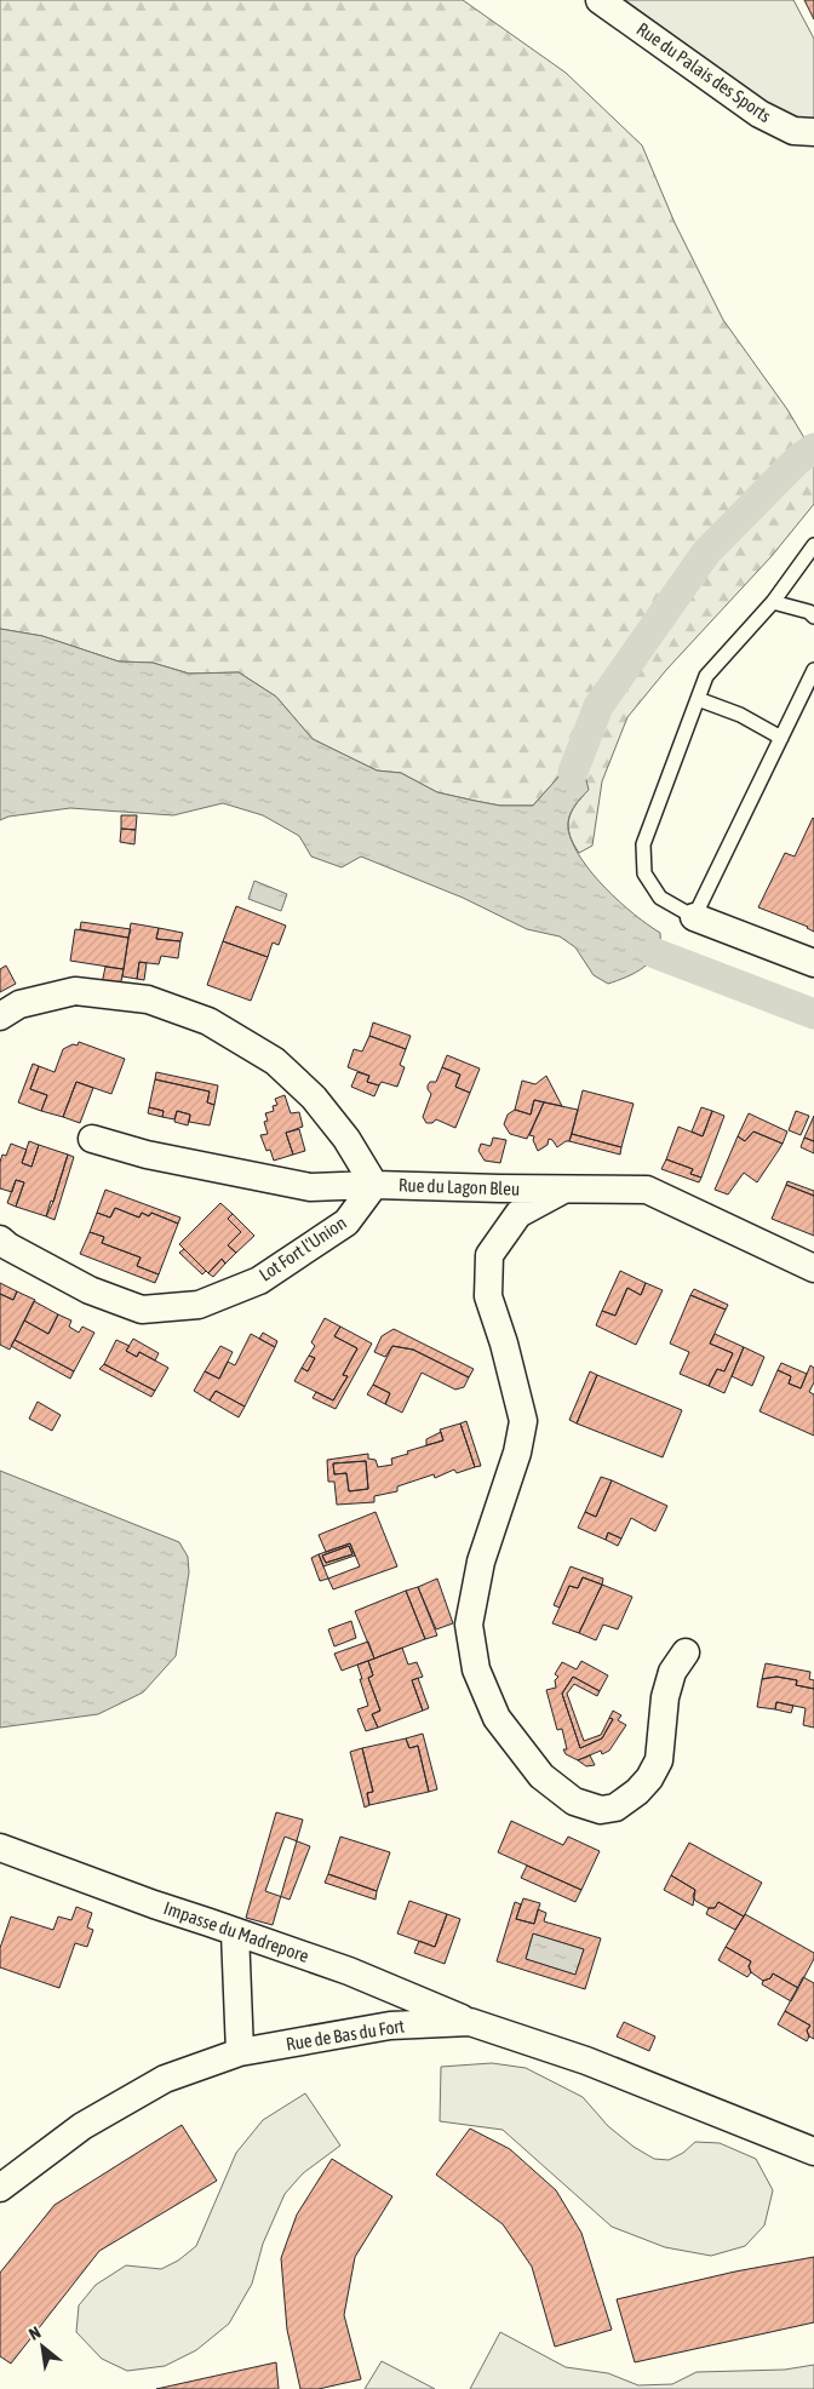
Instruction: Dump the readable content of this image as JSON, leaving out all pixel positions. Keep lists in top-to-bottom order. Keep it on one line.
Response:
{"streets":{"street":["Rue du Palais des Sports","Rue du Lagon Bleu","Lot Fort l'Union","Impasse du Madrepore","Rue de Bas du Fort"]},"crossings":[["Rue du Lagon Bleu","Lot Fort l'Union"],["Impasse du Madrepore","Rue de Bas du Fort"]],"north":"top left"}
